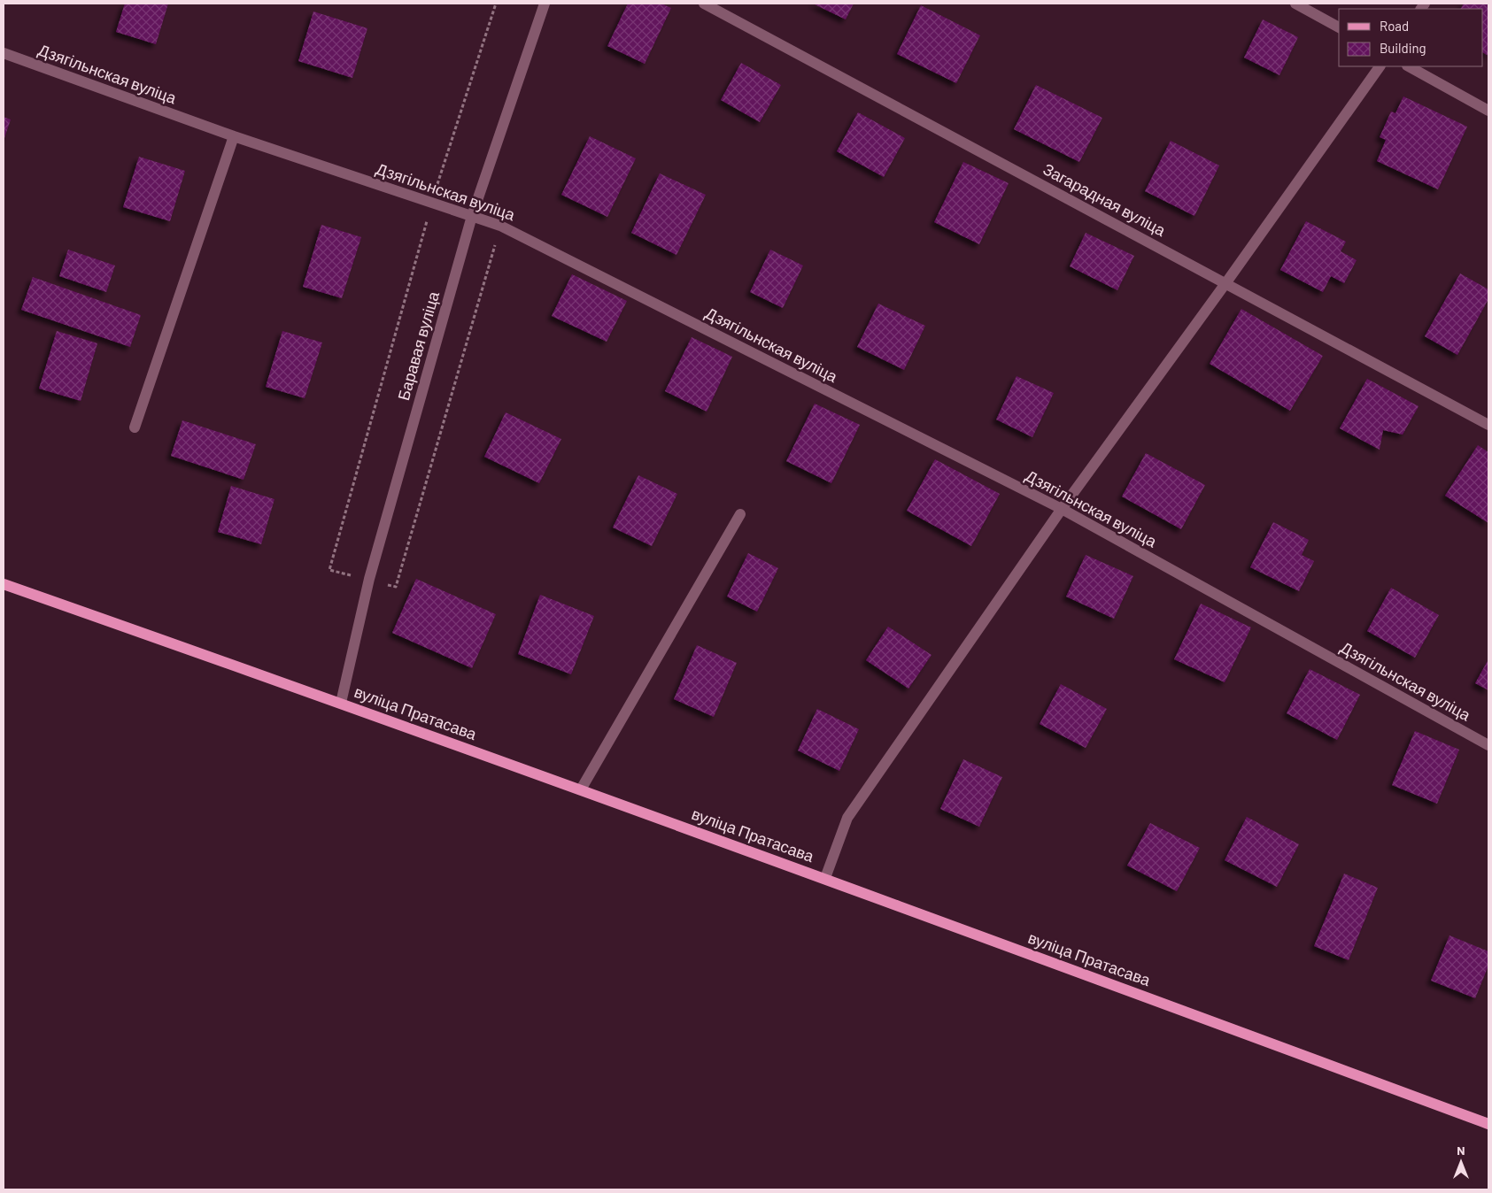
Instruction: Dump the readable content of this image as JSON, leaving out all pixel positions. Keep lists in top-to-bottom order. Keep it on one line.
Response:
{"streets":{"main road":["вуліца Пратасава"],"street":["Дзягільнская вуліца","Загарадная вуліца","Баравая вуліца"]},"crossings":[["Дзягільнская вуліца","Баравая вуліца"],["Баравая вуліца","вуліца Пратасава"]],"legend":["Road","Building"],"north":"top"}
